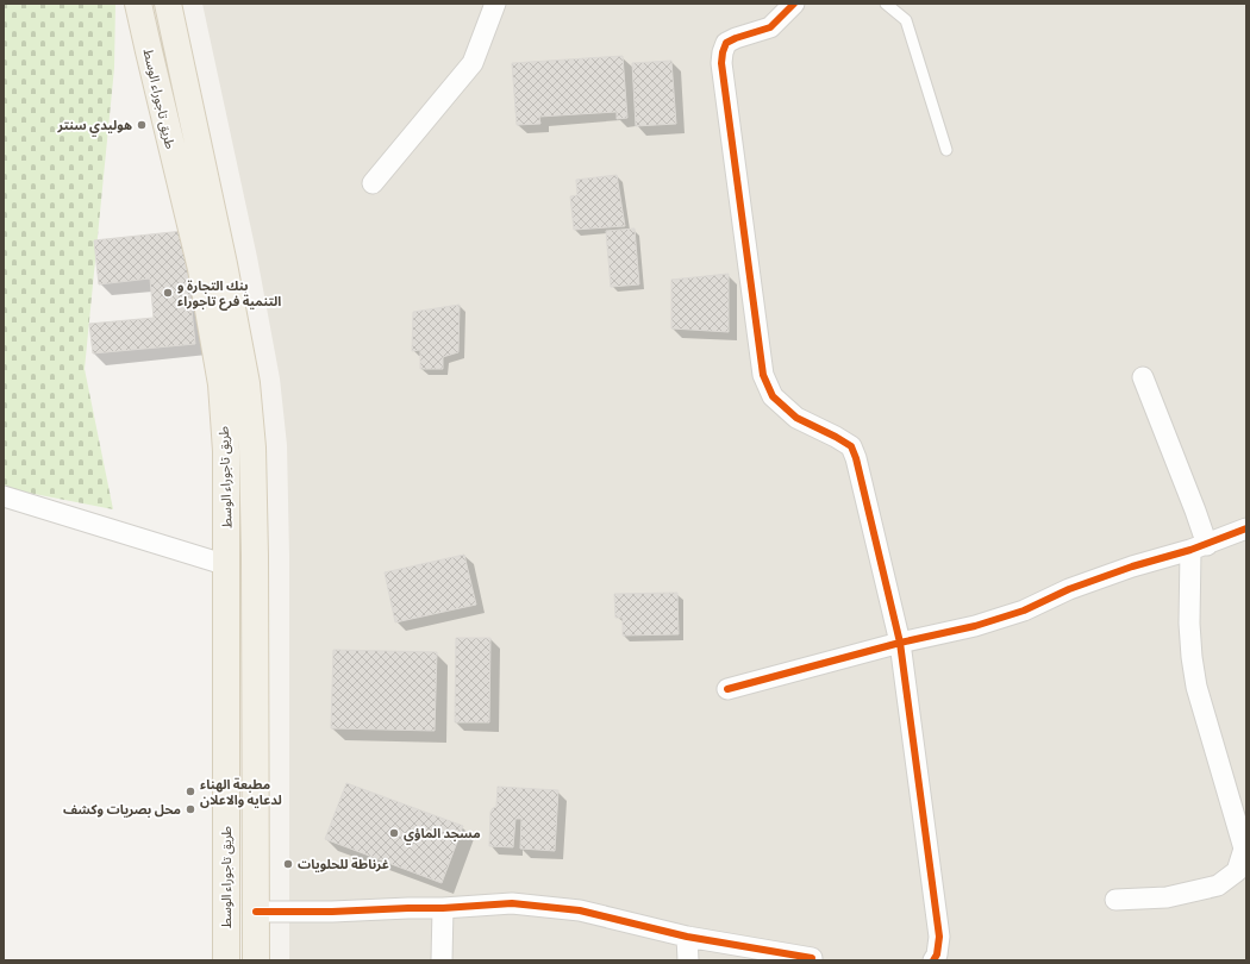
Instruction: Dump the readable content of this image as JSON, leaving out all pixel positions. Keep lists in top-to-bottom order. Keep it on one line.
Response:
{"streets":{"main road":["طريق تاجوراء الوسط"]},"places":["هوليدي سنتر","بنك التجارة و التنمية فرع تاجوراء","مطبعة الهناء لدعايه والاعلان","محل بصريات وكشف","مسجد الماؤي","غرناطة للحلويات"]}
